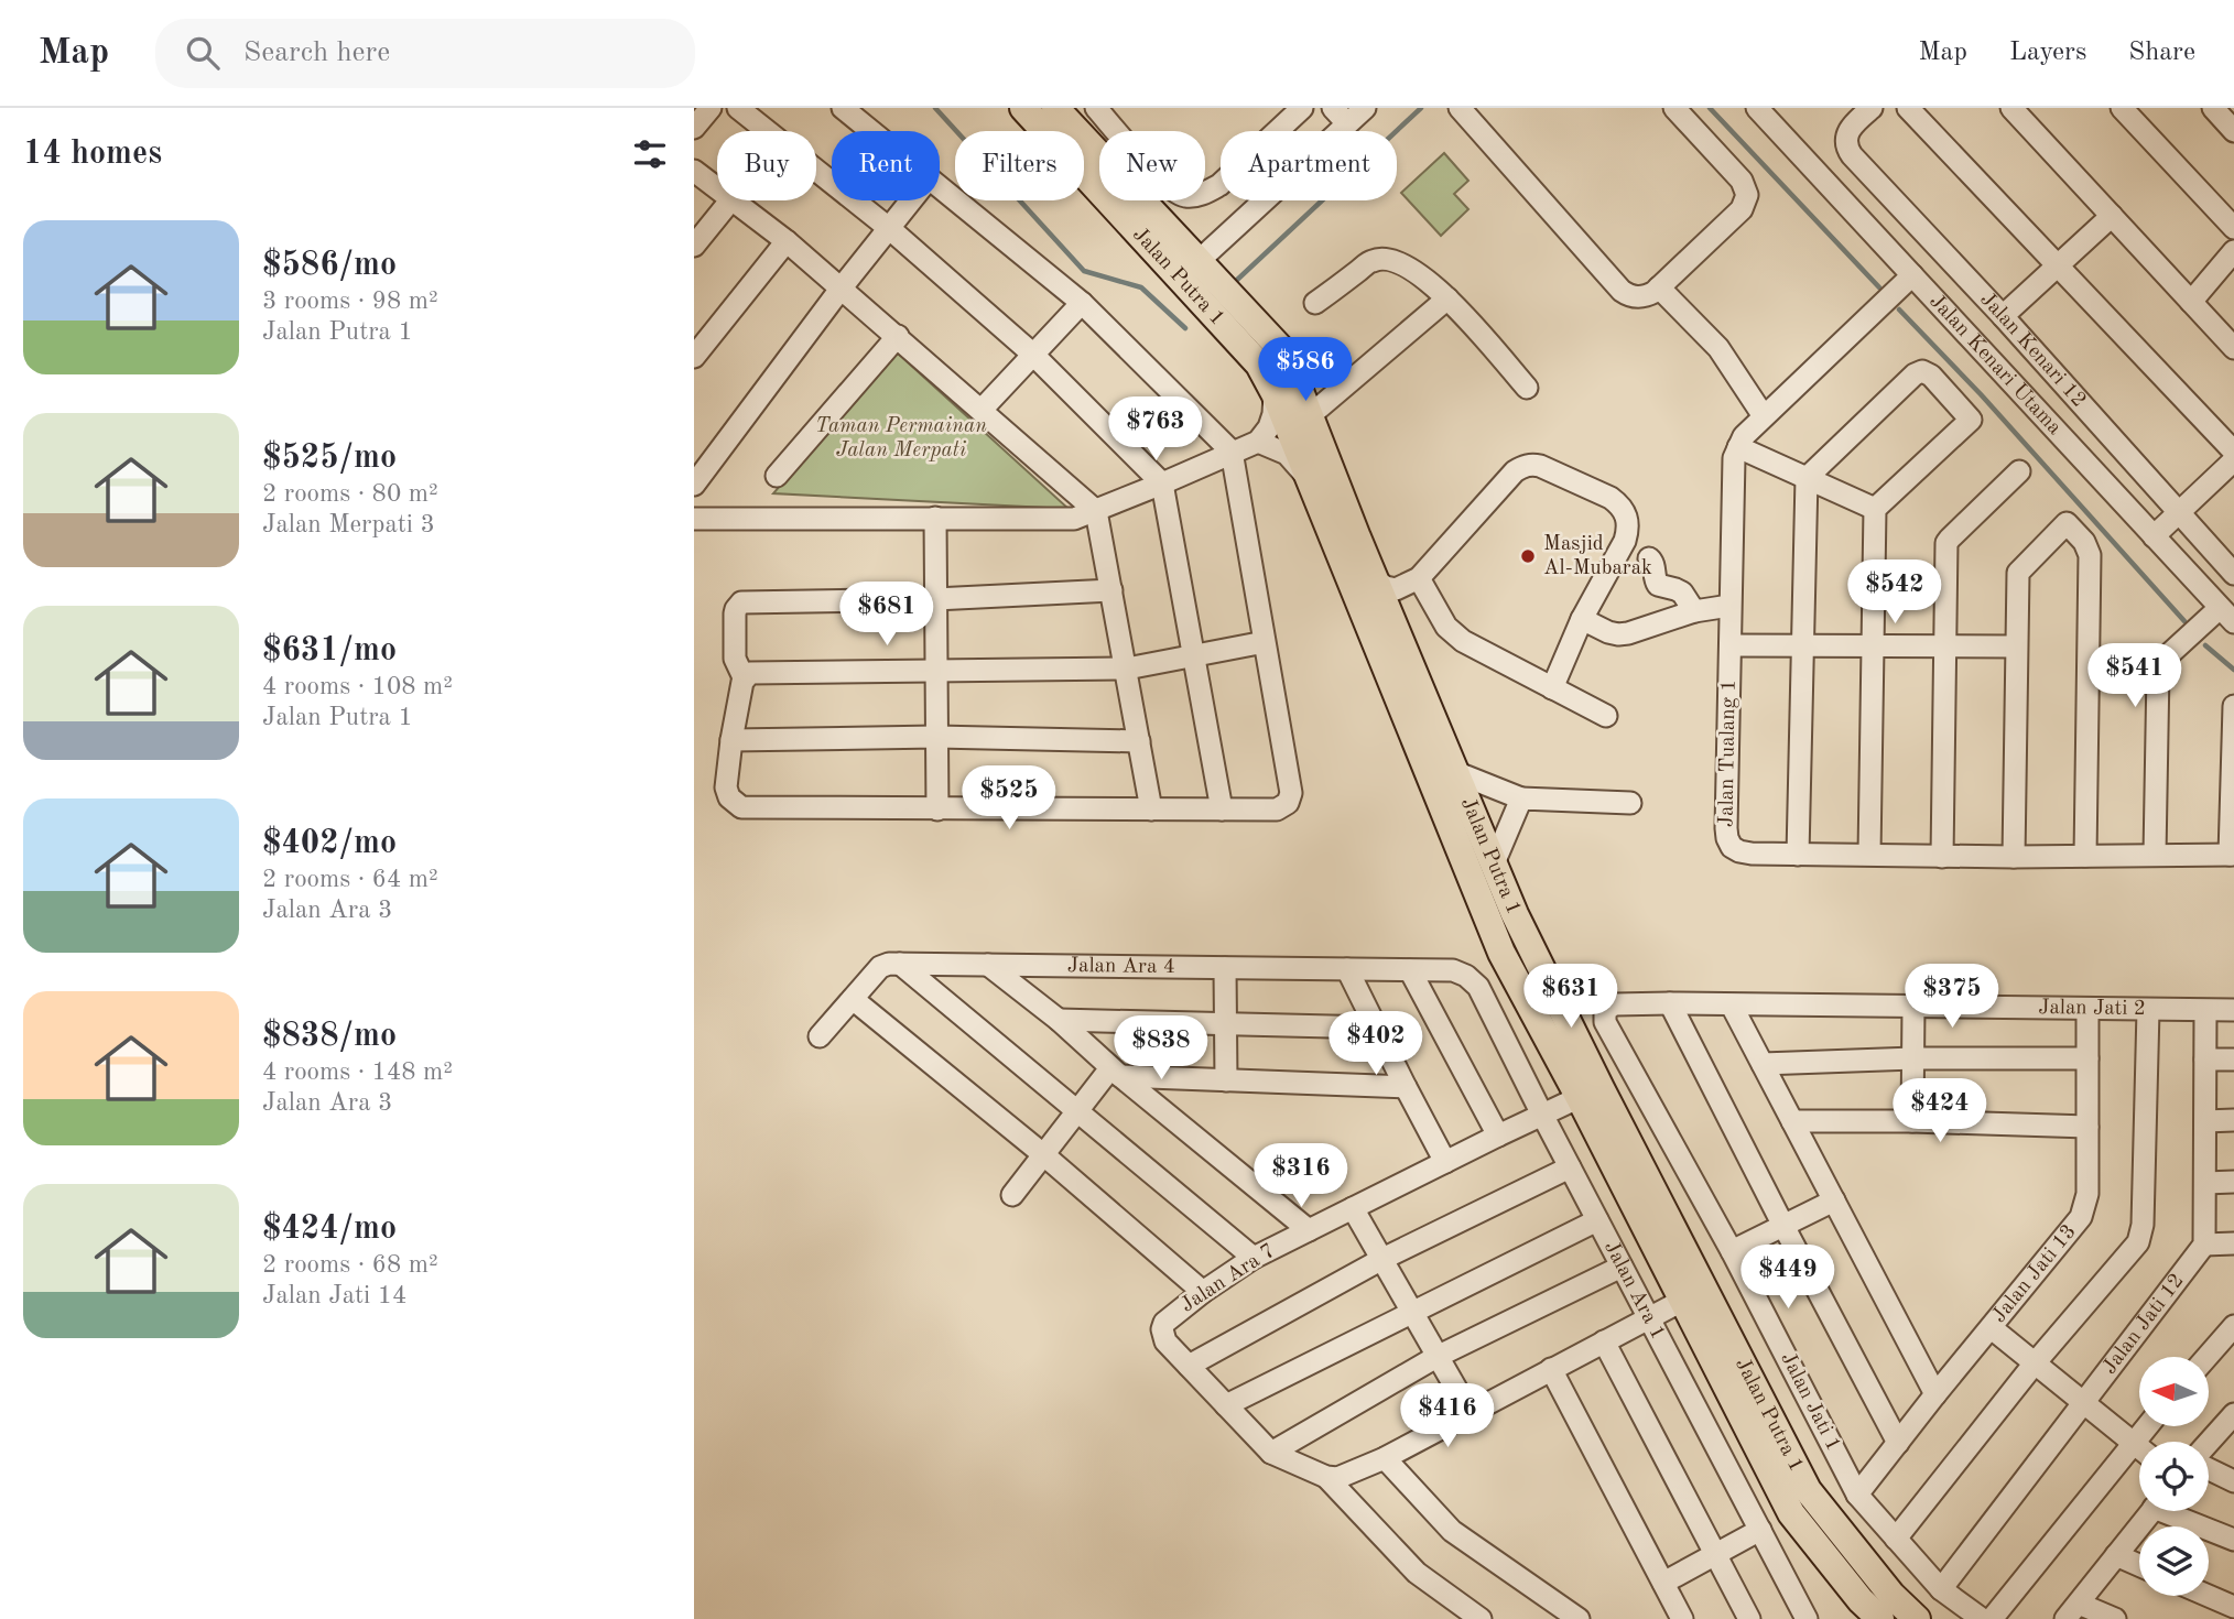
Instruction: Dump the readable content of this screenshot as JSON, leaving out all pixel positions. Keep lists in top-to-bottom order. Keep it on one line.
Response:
{"streets":{"main road":["Jalan Putra 1"],"street":["Jalan Kenari 12","Jalan Kenari Utama","Jalan Tualang 1","Jalan Ara 4","Jalan Jati 2","Jalan Jati 13","Jalan Ara 7","Jalan Ara 1","Jalan Jati 12","Jalan Jati 1"]},"crossings":[["Jalan Putra 1","Jalan Ara 7"],["Jalan Ara 4","Jalan Ara 1"],["Jalan Jati 2","Jalan Jati 13"],["Jalan Jati 2","Jalan Jati 1"],["Jalan Jati 13","Jalan Jati 1"],["Jalan Ara 7","Jalan Ara 1"],["Jalan Jati 12","Jalan Jati 1"]],"parks":["Taman Permainan Jalan Merpati"],"places":["Masjid Al-Mubarak"],"north":"left","page":{"header":"Map","search":"Search here","nav":["Map","Layers","Share"],"heading":"14 homes","chip":["Buy","Rent","Filters","New","Apartment"],"list":[{"name":"$586/mo","note":"3 rooms · 98 m² · Jalan Putra 1"},{"name":"$525/mo","note":"2 rooms · 80 m² · Jalan Merpati 3"},{"name":"$631/mo","note":"4 rooms · 108 m² · Jalan Putra 1"},{"name":"$402/mo","note":"2 rooms · 64 m² · Jalan Ara 3"},{"name":"$838/mo","note":"4 rooms · 148 m² · Jalan Ara 3"},{"name":"$424/mo","note":"2 rooms · 68 m² · Jalan Jati 14"}],"price":["$586","$763","$542","$681","$541","$525","$631","$375","$402","$838","$424","$316","$449","$416"]}}
